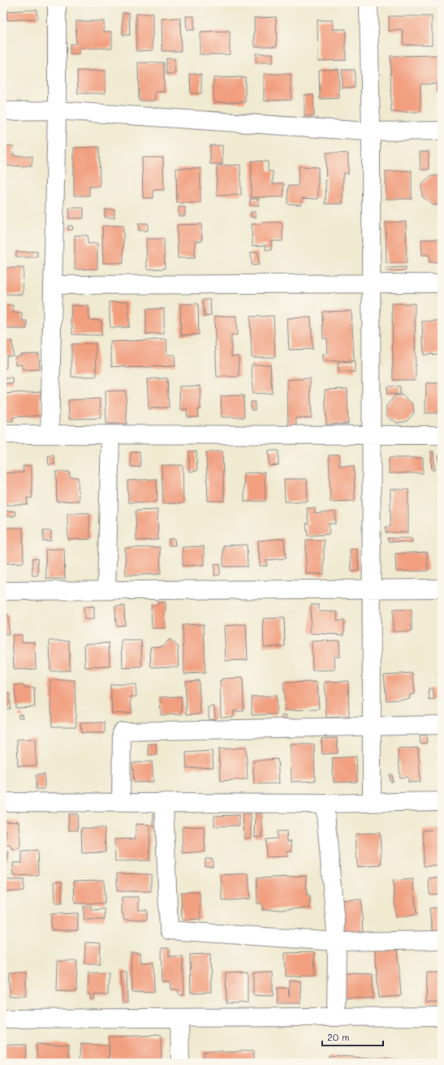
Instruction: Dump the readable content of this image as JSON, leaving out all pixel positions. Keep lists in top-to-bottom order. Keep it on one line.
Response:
{"scale_bar":"20 m"}
